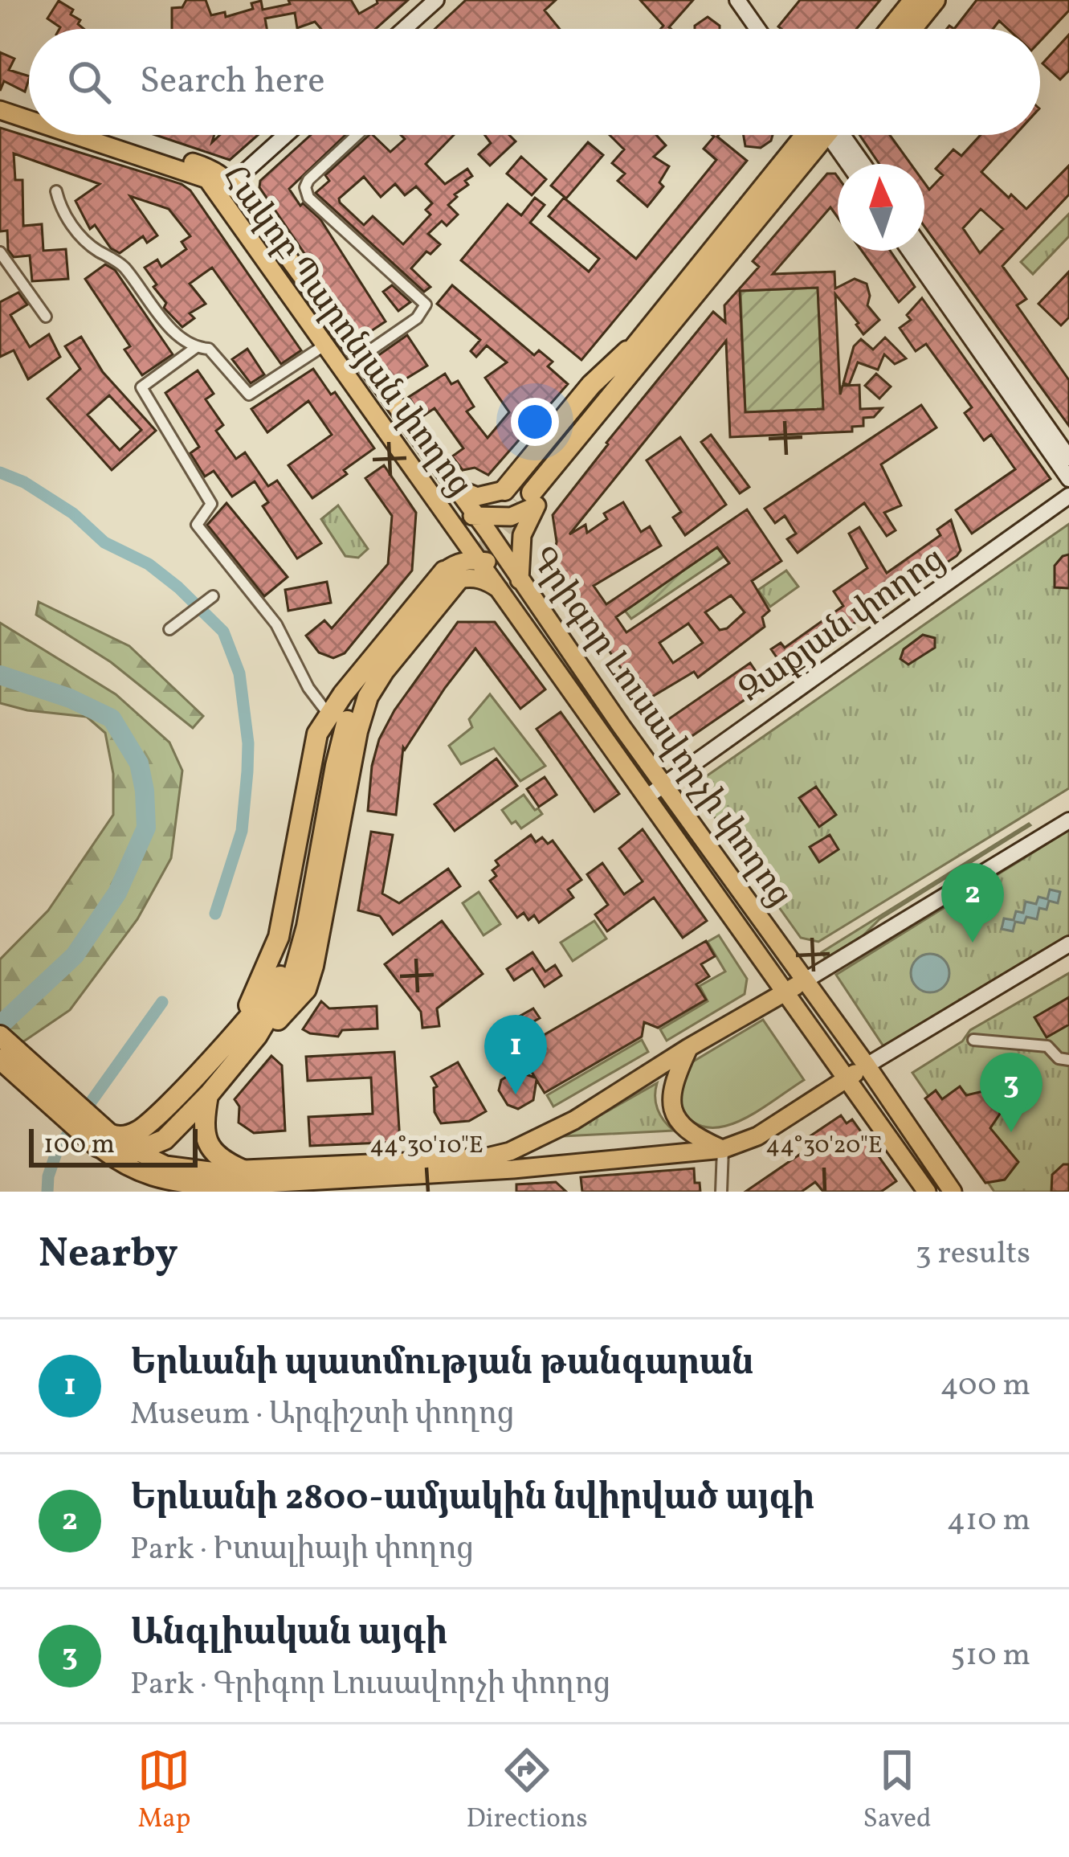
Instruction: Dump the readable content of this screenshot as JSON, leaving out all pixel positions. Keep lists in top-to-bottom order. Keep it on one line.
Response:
{"streets":{"main road":["Հակոբ Պարոնյան փողոց","Զաքյան փողոց","Գրիգոր Լուսավորչի փողոց"]},"crossings":[["Հակոբ Պարոնյան փողոց","Գրիգոր Լուսավորչի փողոց"],["Զաքյան փողոց","Գրիգոր Լուսավորչի փողոց"]],"scale_bar":"100 m","north":"top","page":{"search":"Search here","pins":["2","1","3"],"scale":"100 m","heading":["Nearby","3 results"],"list":[{"mark":"1","name":"Երևանի պատմության թանգարան","note":"Museum · Արգիշտի փողոց","value":"400 m"},{"mark":"2","name":"Երևանի 2800-ամյակին նվիրված այգի","note":"Park · Իտալիայի փողոց","value":"410 m"},{"mark":"3","name":"Անգլիական այգի","note":"Park · Գրիգոր Լուսավորչի փողոց","value":"510 m"}],"nav":["Map","Directions","Saved"]},"coordinates":["44°30'10\"E","44°30'20\"E"]}
